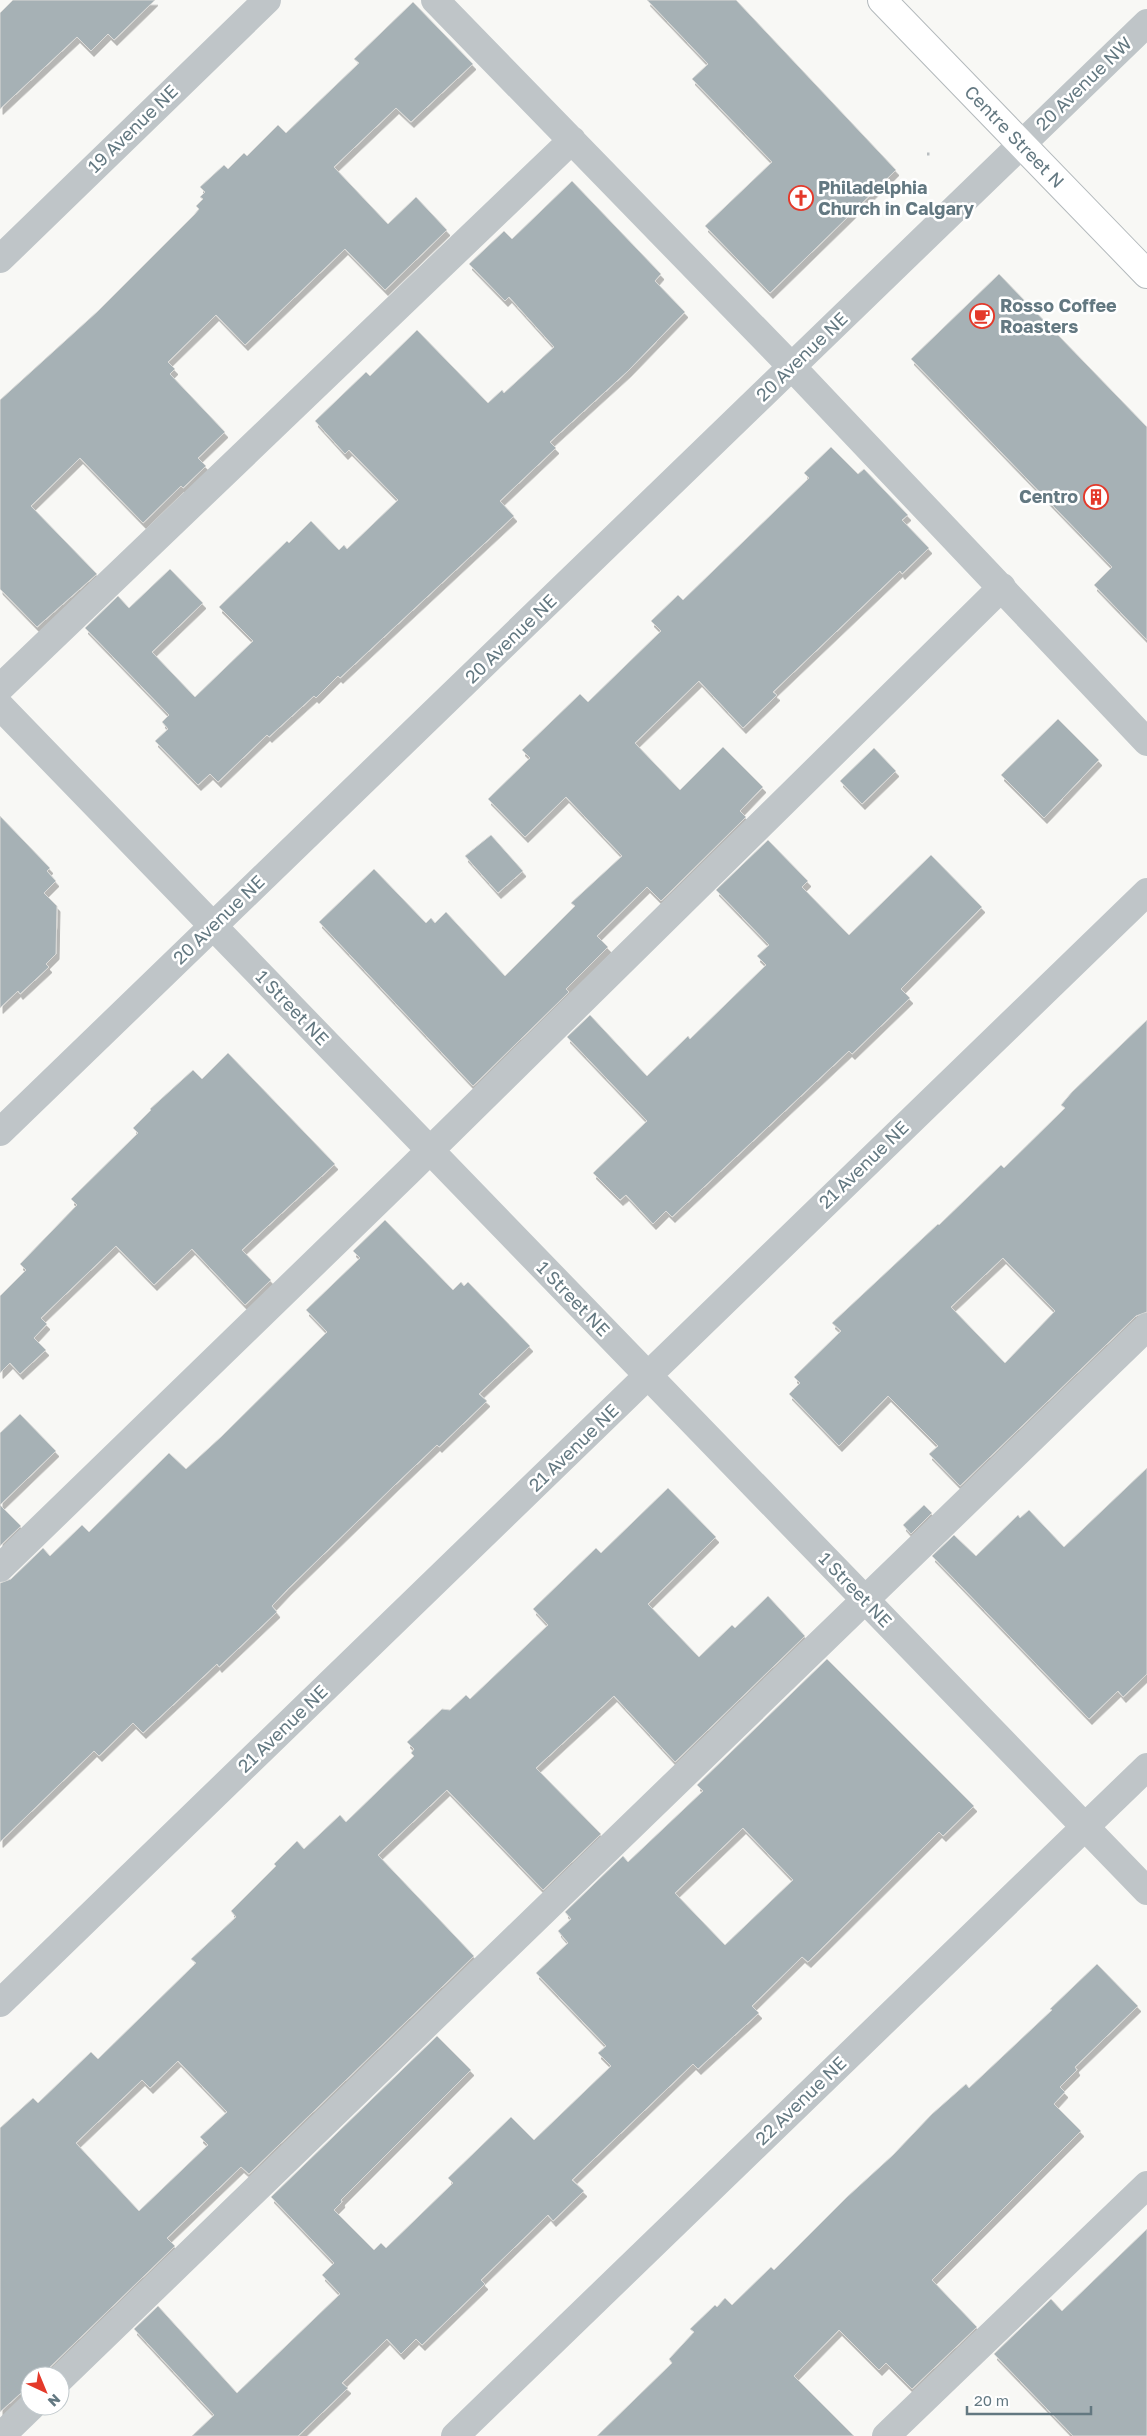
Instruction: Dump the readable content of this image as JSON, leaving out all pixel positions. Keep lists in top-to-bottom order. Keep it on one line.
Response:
{"streets":{"main road":["Centre Street N"],"street":["20 Avenue NW","19 Avenue NE","20 Avenue NE","1 Street NE","21 Avenue NE","22 Avenue NE"]},"crossings":[["20 Avenue NW","Centre Street N"],["20 Avenue NW","20 Avenue NE"],["Centre Street N","20 Avenue NE"],["20 Avenue NE","1 Street NE"],["1 Street NE","21 Avenue NE"],["1 Street NE","22 Avenue NE"]],"places":{"church":["Philadelphia Church in Calgary"],"cafe":["Rosso Coffee Roasters"],"building":["Centro"]},"scale_bar":"20 m","north":"bottom right"}
